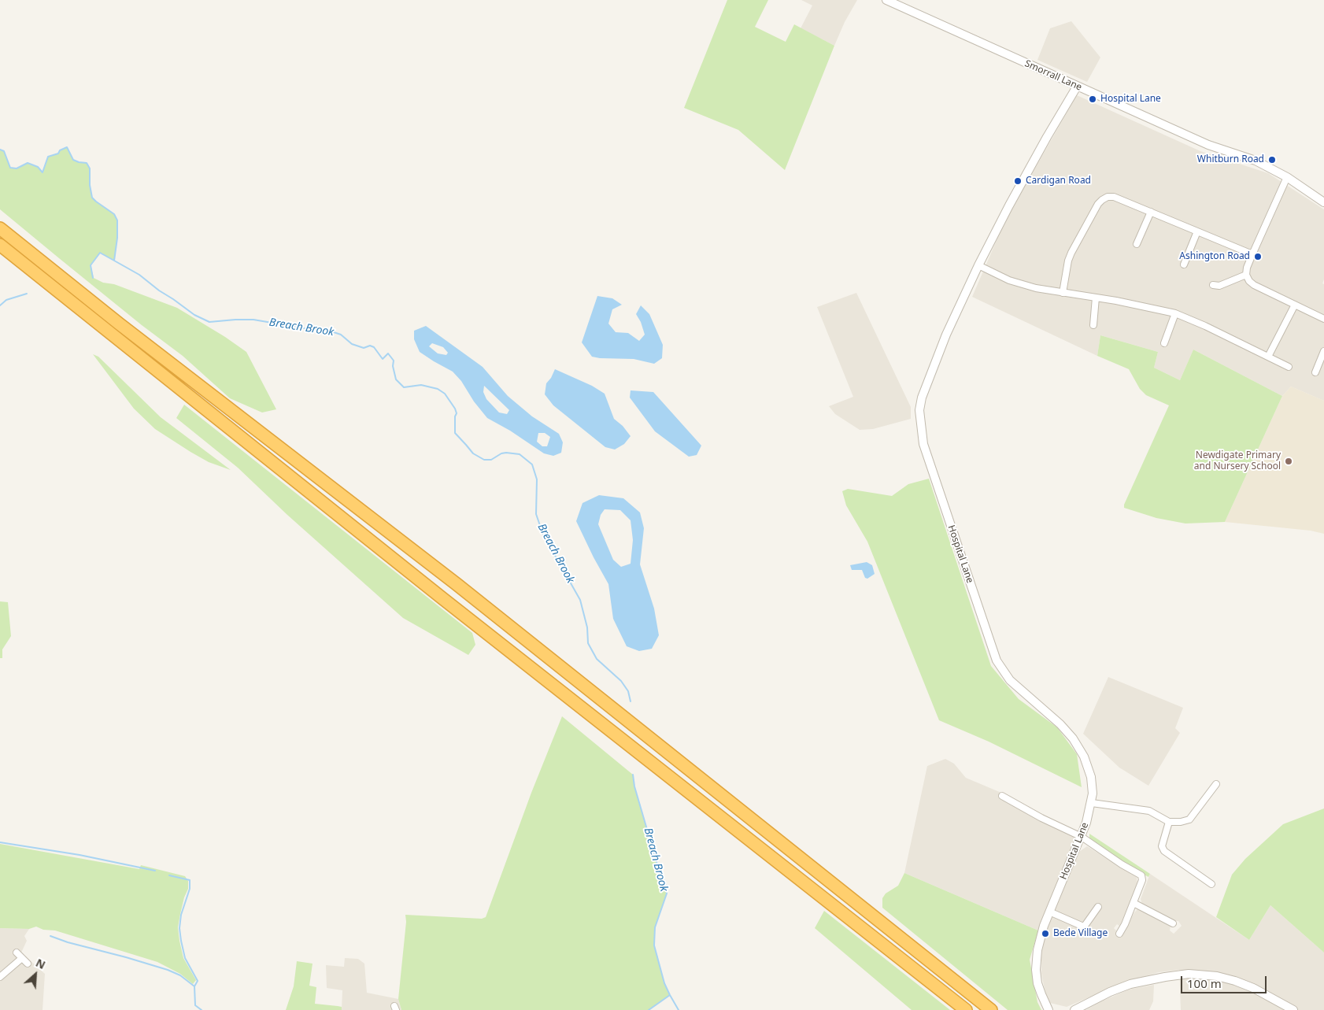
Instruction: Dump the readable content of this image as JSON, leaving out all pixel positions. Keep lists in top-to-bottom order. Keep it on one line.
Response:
{"streets":{"street":["Smorrall Lane","Hospital Lane"]},"crossings":[["Smorrall Lane","Hospital Lane"]],"water":["Breach Brook"],"places":["Hospital Lane","Whitburn Road","Cardigan Road","Ashington Road","Newdigate Primary and Nursery School","Bede Village"],"scale_bar":"100 m","north":"top right"}
